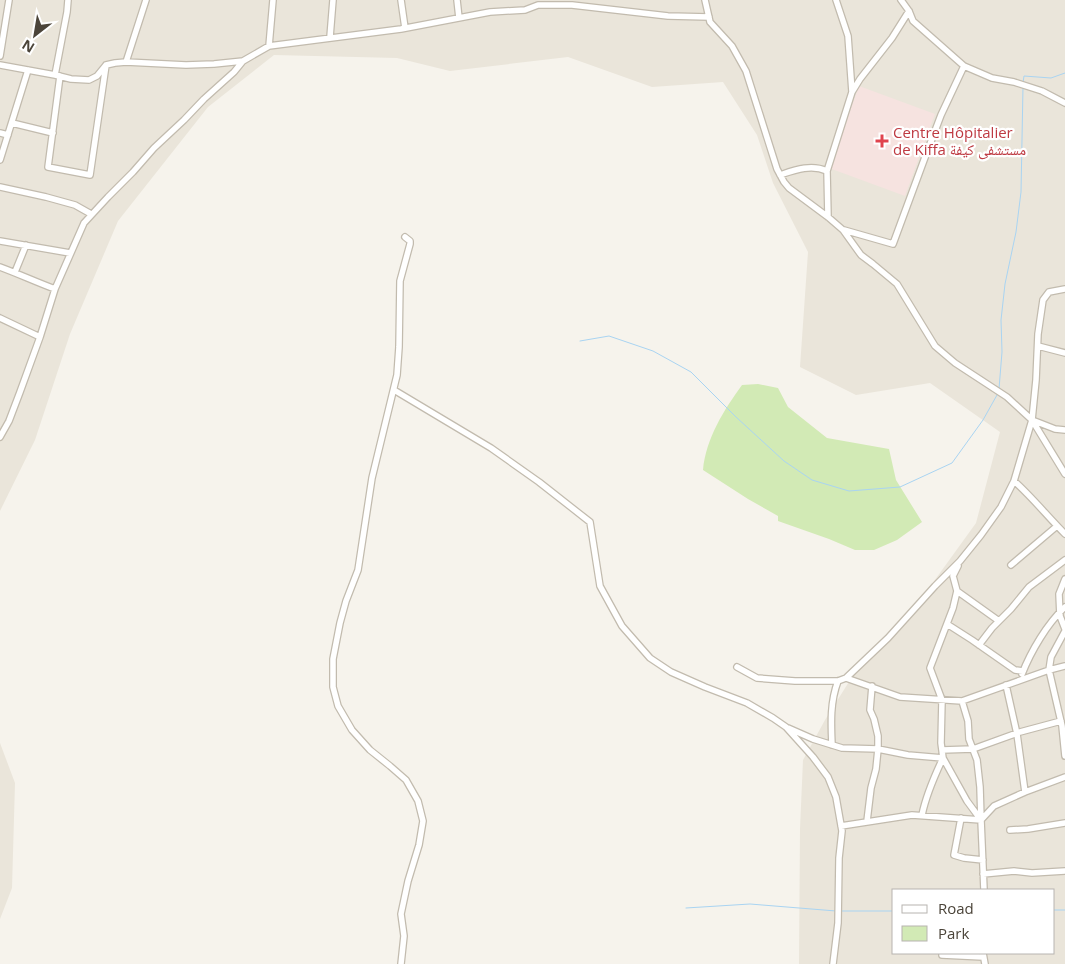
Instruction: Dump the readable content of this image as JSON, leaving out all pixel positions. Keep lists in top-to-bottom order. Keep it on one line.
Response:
{"places":{"health":["Centre Hôpitalier de Kiffa مستشفى كيفة"]},"legend":["Road","Park"],"north":"bottom left"}
